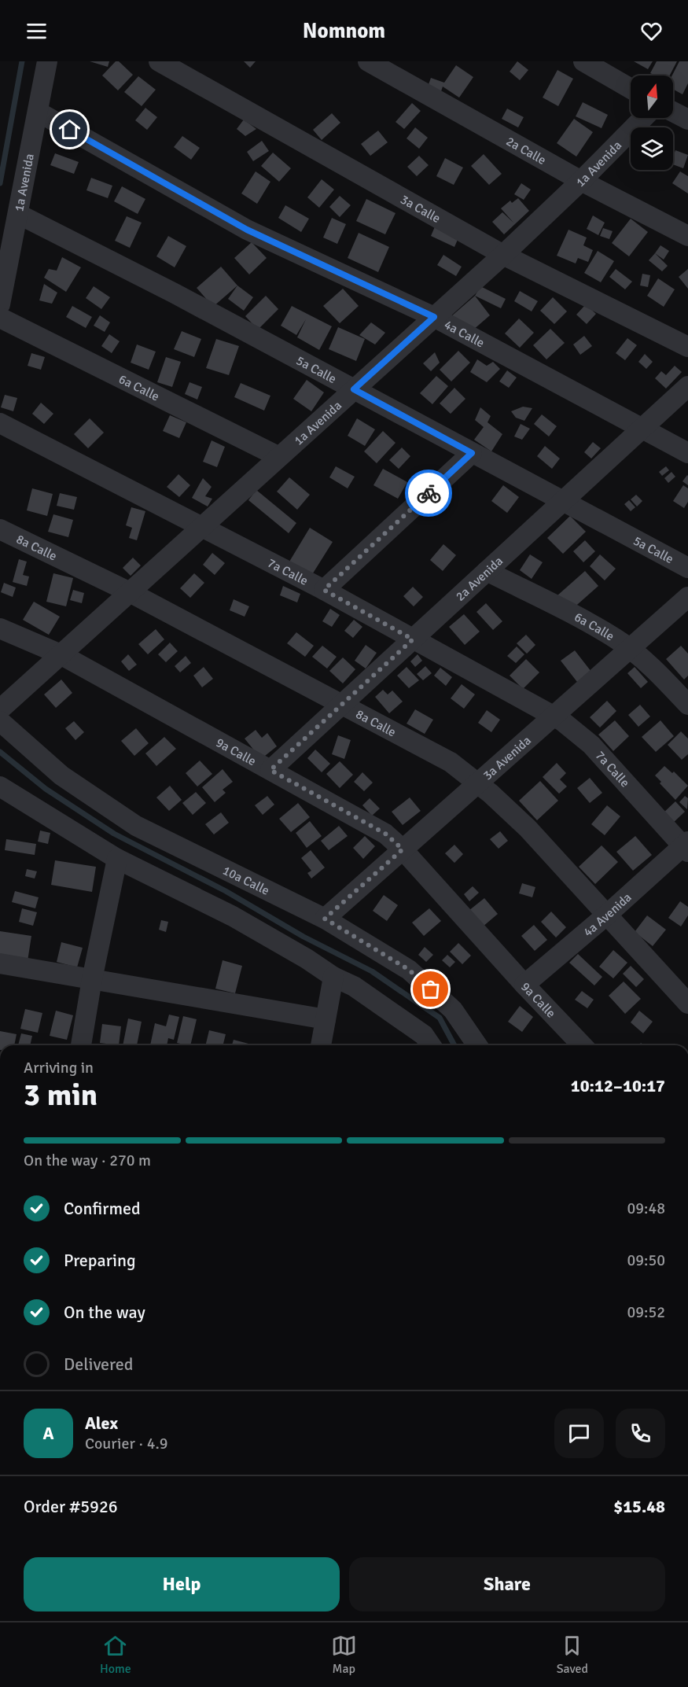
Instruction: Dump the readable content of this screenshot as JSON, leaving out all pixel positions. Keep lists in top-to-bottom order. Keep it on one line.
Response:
{"streets":{"street":["2a Calle","1a Avenida","3a Calle","4a Calle","5a Calle","6a Calle","8a Calle","7a Calle","2a Avenida","9a Calle","3a Avenida","10a Calle","4a Avenida"]},"crossings":[["2a Calle","1a Avenida"],["1a Avenida","3a Calle"],["1a Avenida","4a Calle"],["1a Avenida","5a Calle"],["1a Avenida","6a Calle"],["1a Avenida","8a Calle"],["1a Avenida","7a Calle"],["1a Avenida","9a Calle"],["4a Calle","2a Avenida"],["5a Calle","2a Avenida"],["6a Calle","2a Avenida"],["6a Calle","3a Avenida"],["8a Calle","2a Avenida"],["8a Calle","3a Avenida"],["8a Calle","4a Avenida"],["7a Calle","2a Avenida"],["7a Calle","3a Avenida"],["7a Calle","4a Avenida"],["2a Avenida","9a Calle"],["9a Calle","3a Avenida"],["9a Calle","4a Avenida"],["3a Avenida","10a Calle"]],"north":"top","page":{"header":"Nomnom","heading":["3 min","Arriving in","10:12–10:17"],"panel":["Alex","Courier · 4.9","Order #5926","$15.48"],"bar":"On the way · 270 m","list":[["Confirmed","09:48"],["Preparing","09:50"],["On the way","09:52"],"Delivered"],"round":"A","buttons":["Help","Share"],"tabs":["Home","Map","Saved"]}}
